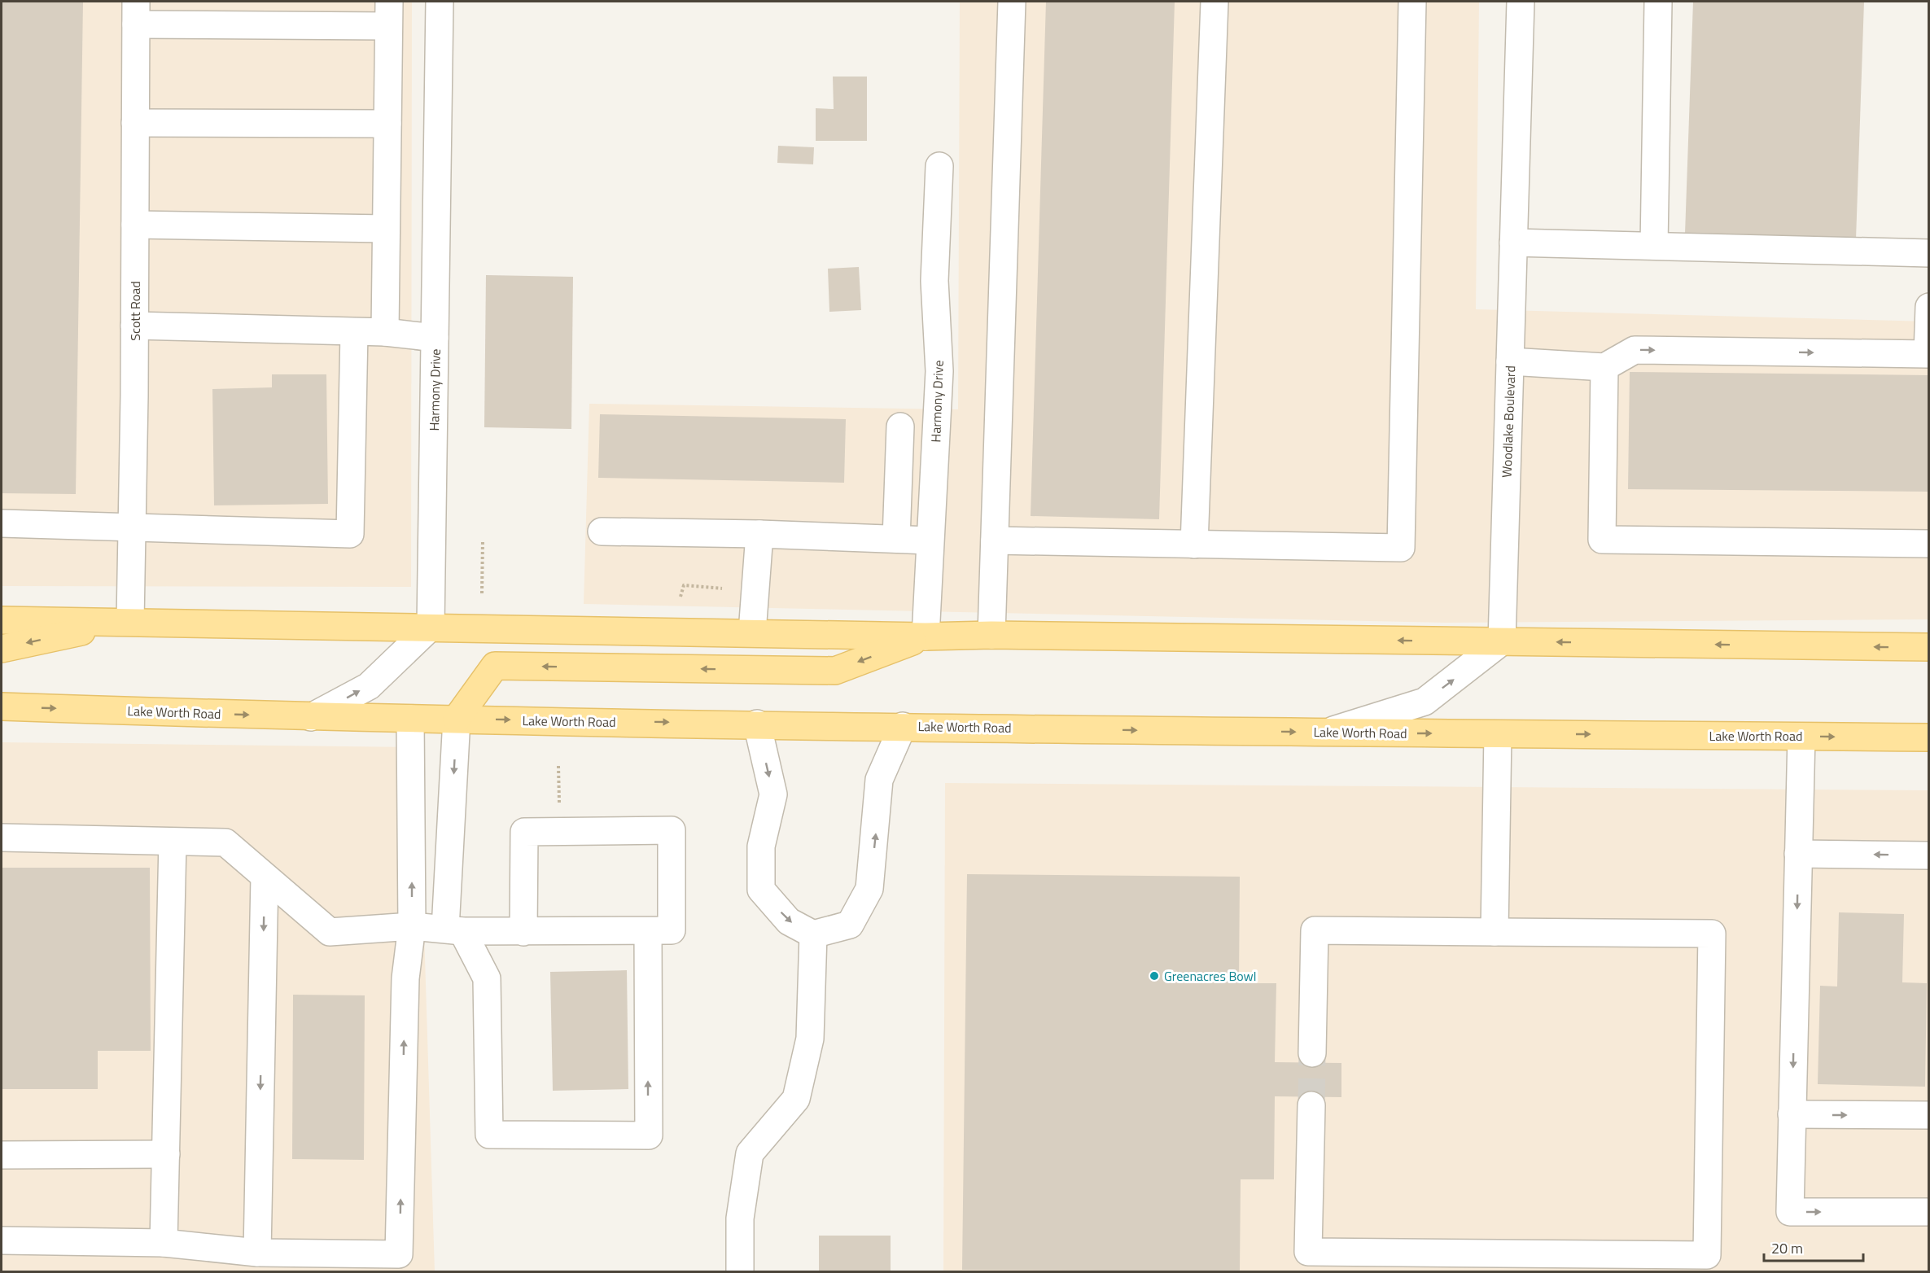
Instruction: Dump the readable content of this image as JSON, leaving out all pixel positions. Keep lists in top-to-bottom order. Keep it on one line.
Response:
{"streets":{"main road":["Lake Worth Road"],"street":["Scott Road","Harmony Drive","Woodlake Boulevard"]},"places":["Greenacres Bowl"],"scale_bar":"20 m"}
